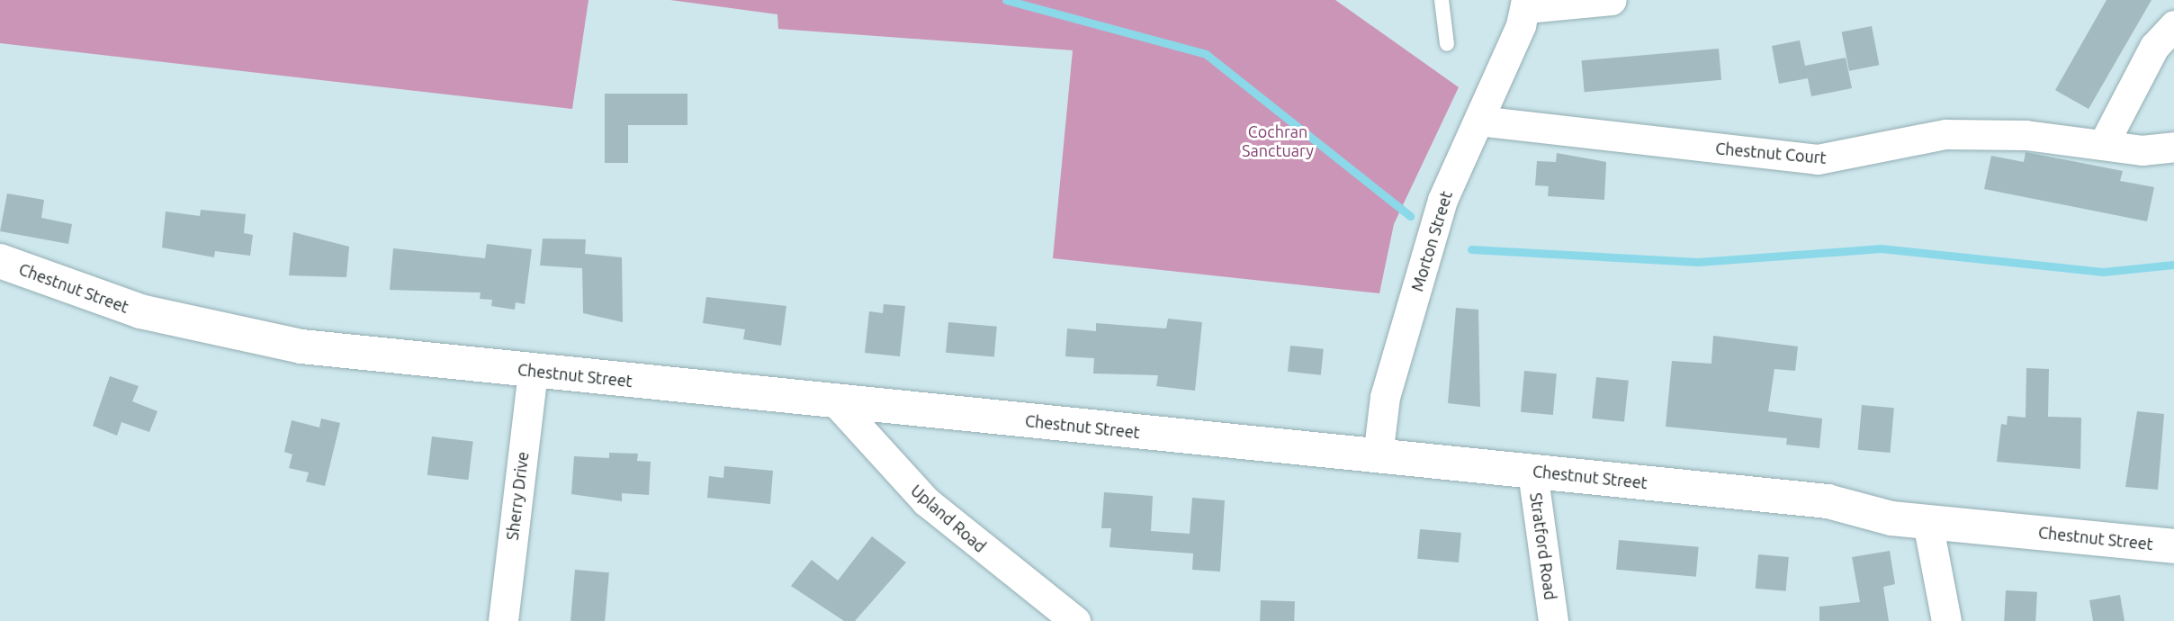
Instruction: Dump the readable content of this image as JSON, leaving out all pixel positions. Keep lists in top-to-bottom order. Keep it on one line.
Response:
{"streets":{"street":["Chestnut Court","Morton Street","Chestnut Street","Sherry Drive","Upland Road","Stratford Road"]},"crossings":[["Chestnut Court","Morton Street"],["Morton Street","Chestnut Street"],["Chestnut Street","Sherry Drive"],["Chestnut Street","Upland Road"],["Chestnut Street","Stratford Road"]],"parks":["Cochran Sanctuary"]}
